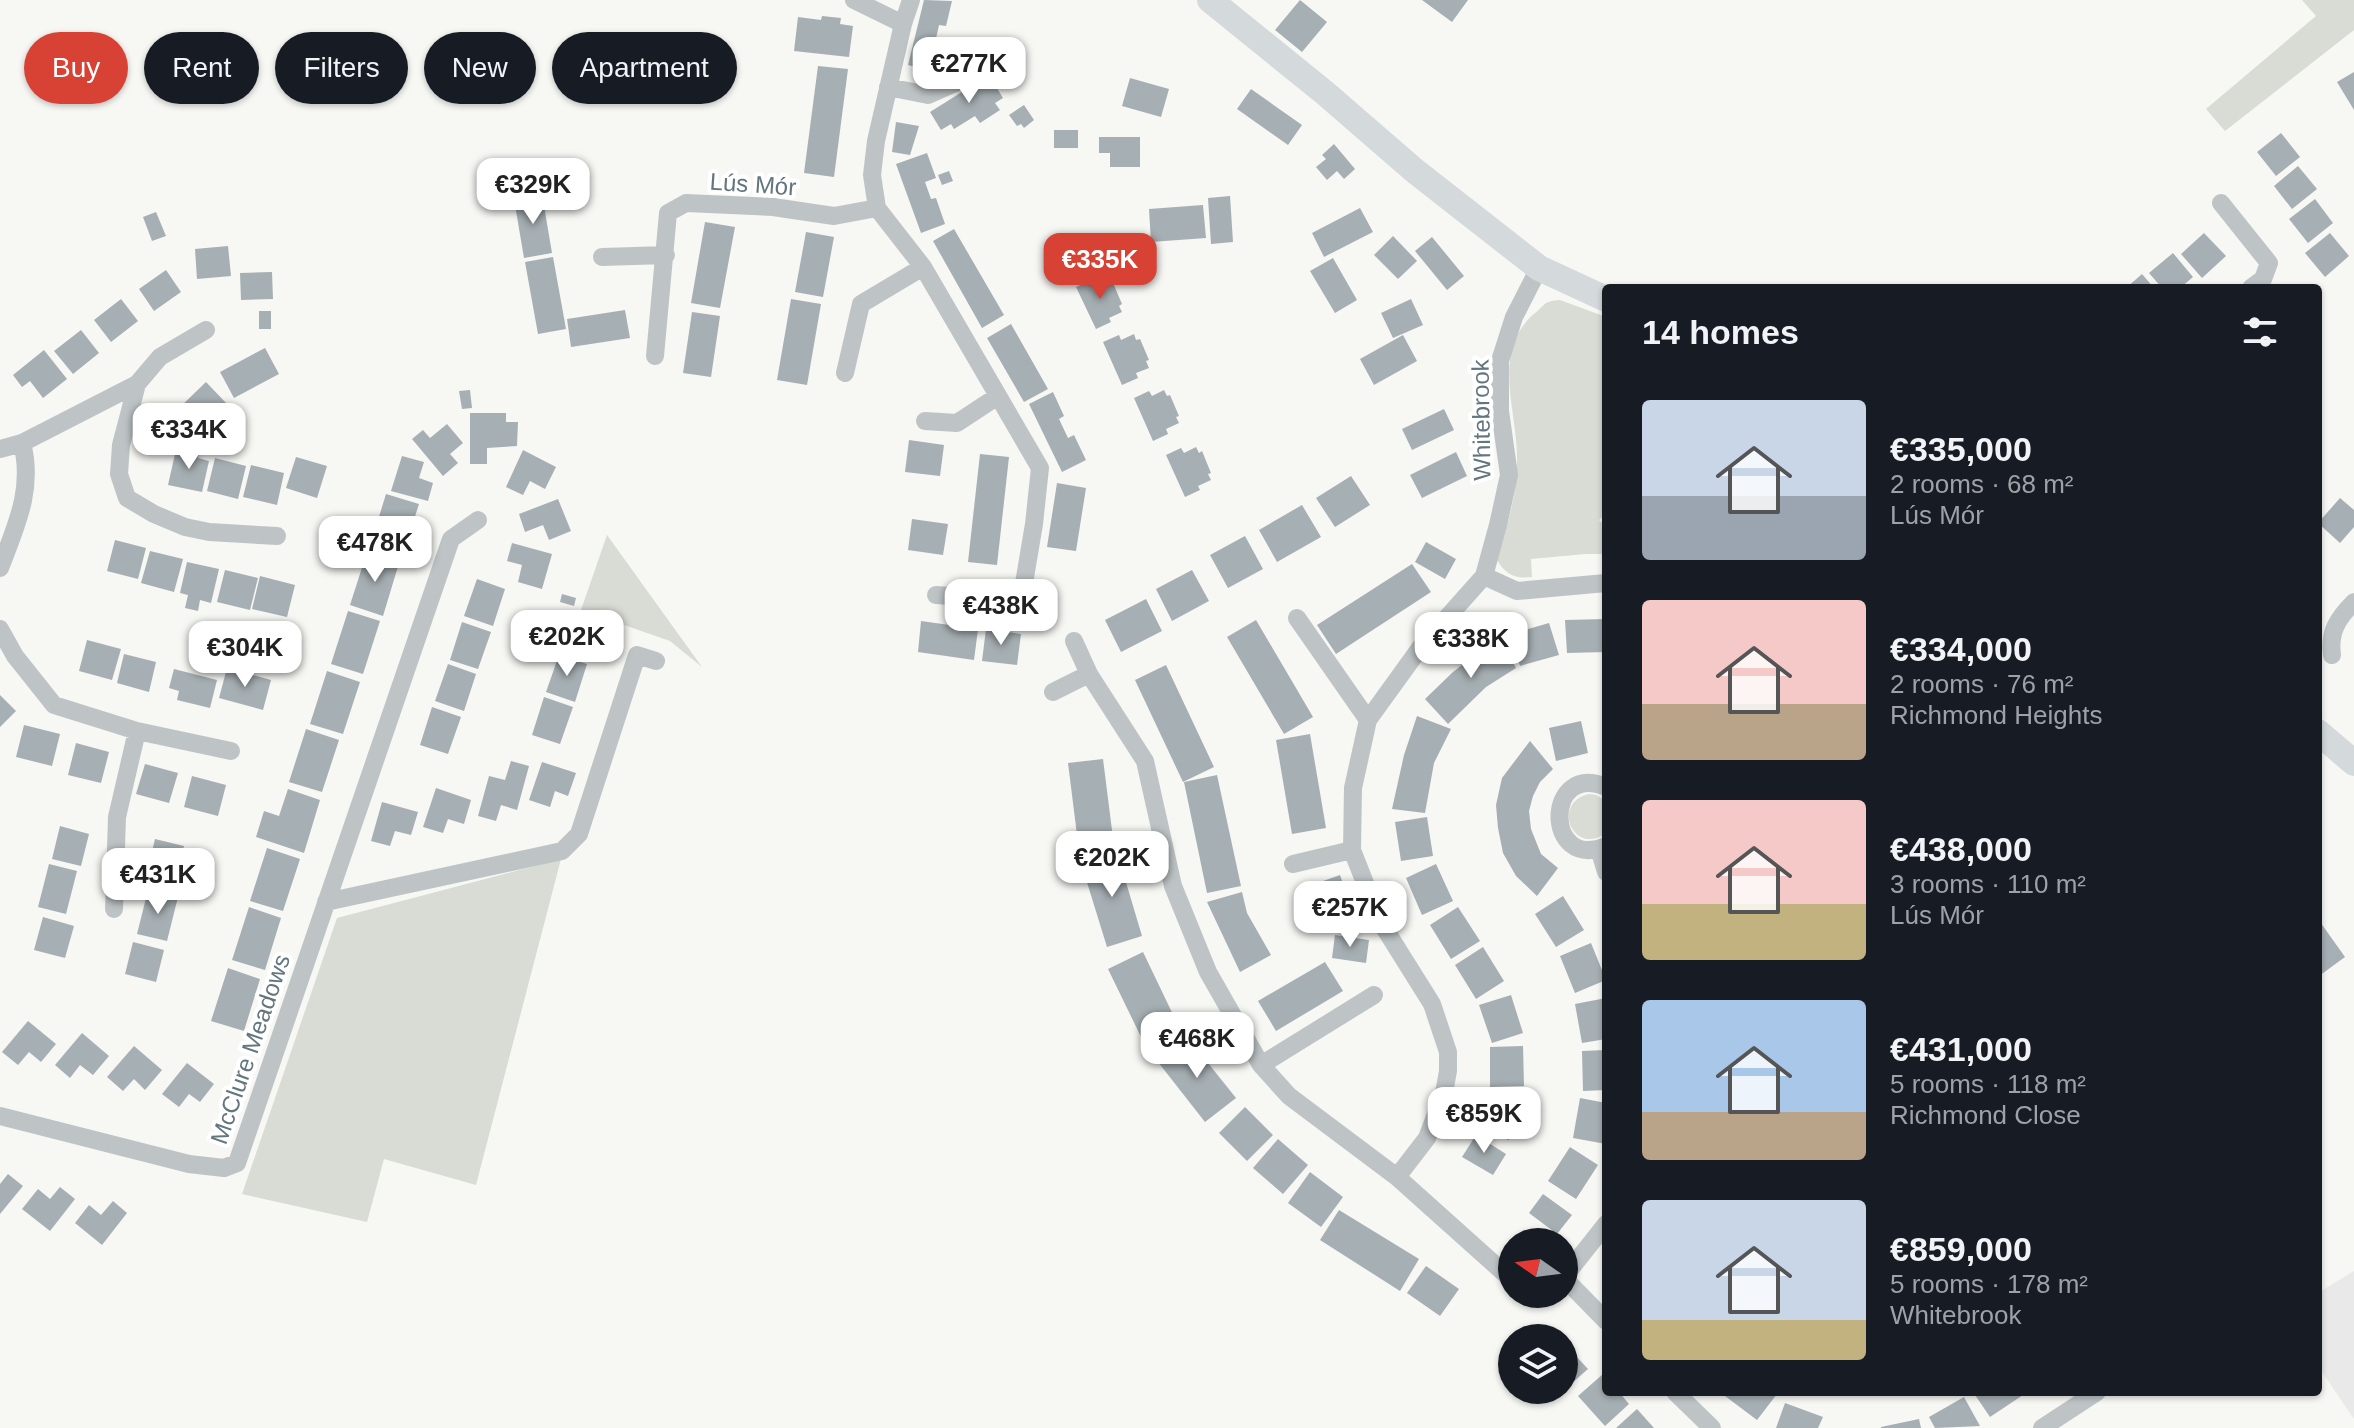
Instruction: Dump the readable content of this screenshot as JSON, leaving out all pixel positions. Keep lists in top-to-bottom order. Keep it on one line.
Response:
{"streets":{"street":["Lús Mór","Whitebrook","McClure Meadows"]},"north":"left","page":{"chip":["Buy","Rent","Filters","New","Apartment"],"price":["€277K","€329K","€335K","€334K","€478K","€438K","€202K","€338K","€304K","€202K","€431K","€257K","€468K","€859K"],"heading":"14 homes","list":[{"name":"€335,000","note":"2 rooms · 68 m² · Lús Mór"},{"name":"€334,000","note":"2 rooms · 76 m² · Richmond Heights"},{"name":"€438,000","note":"3 rooms · 110 m² · Lús Mór"},{"name":"€431,000","note":"5 rooms · 118 m² · Richmond Close"},{"name":"€859,000","note":"5 rooms · 178 m² · Whitebrook"}]}}
